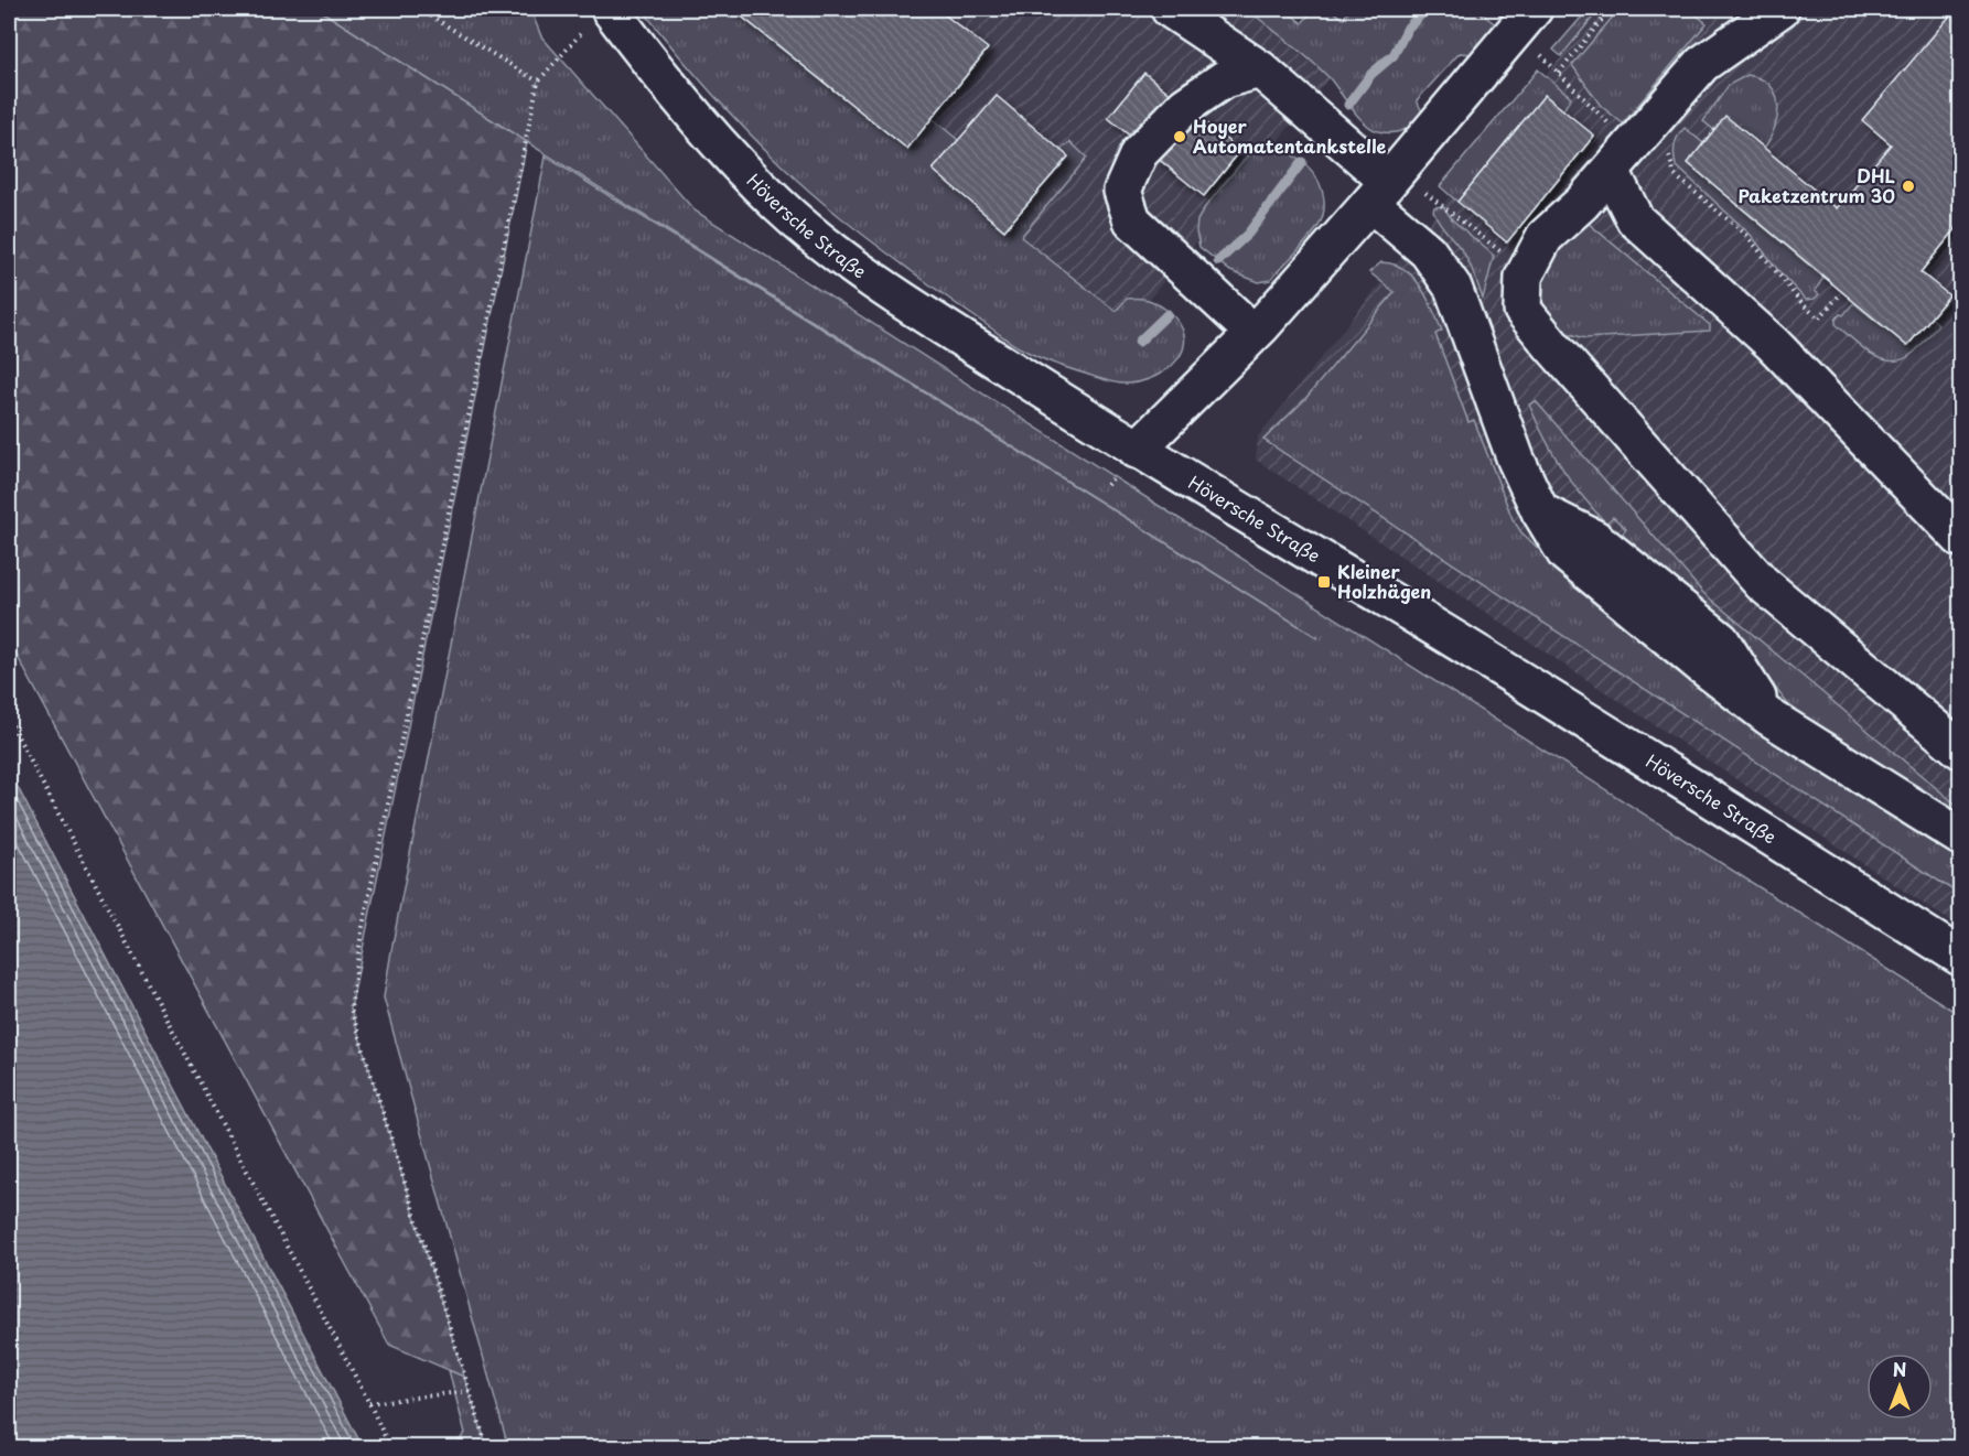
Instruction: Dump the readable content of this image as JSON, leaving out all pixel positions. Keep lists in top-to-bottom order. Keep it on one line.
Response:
{"streets":{"street":["Höversche Straße"]},"places":{"other":["Hoyer Automatentankstelle","DHL Paketzentrum 30"],"transit":["Kleiner Holzhägen"]},"north":"top"}
